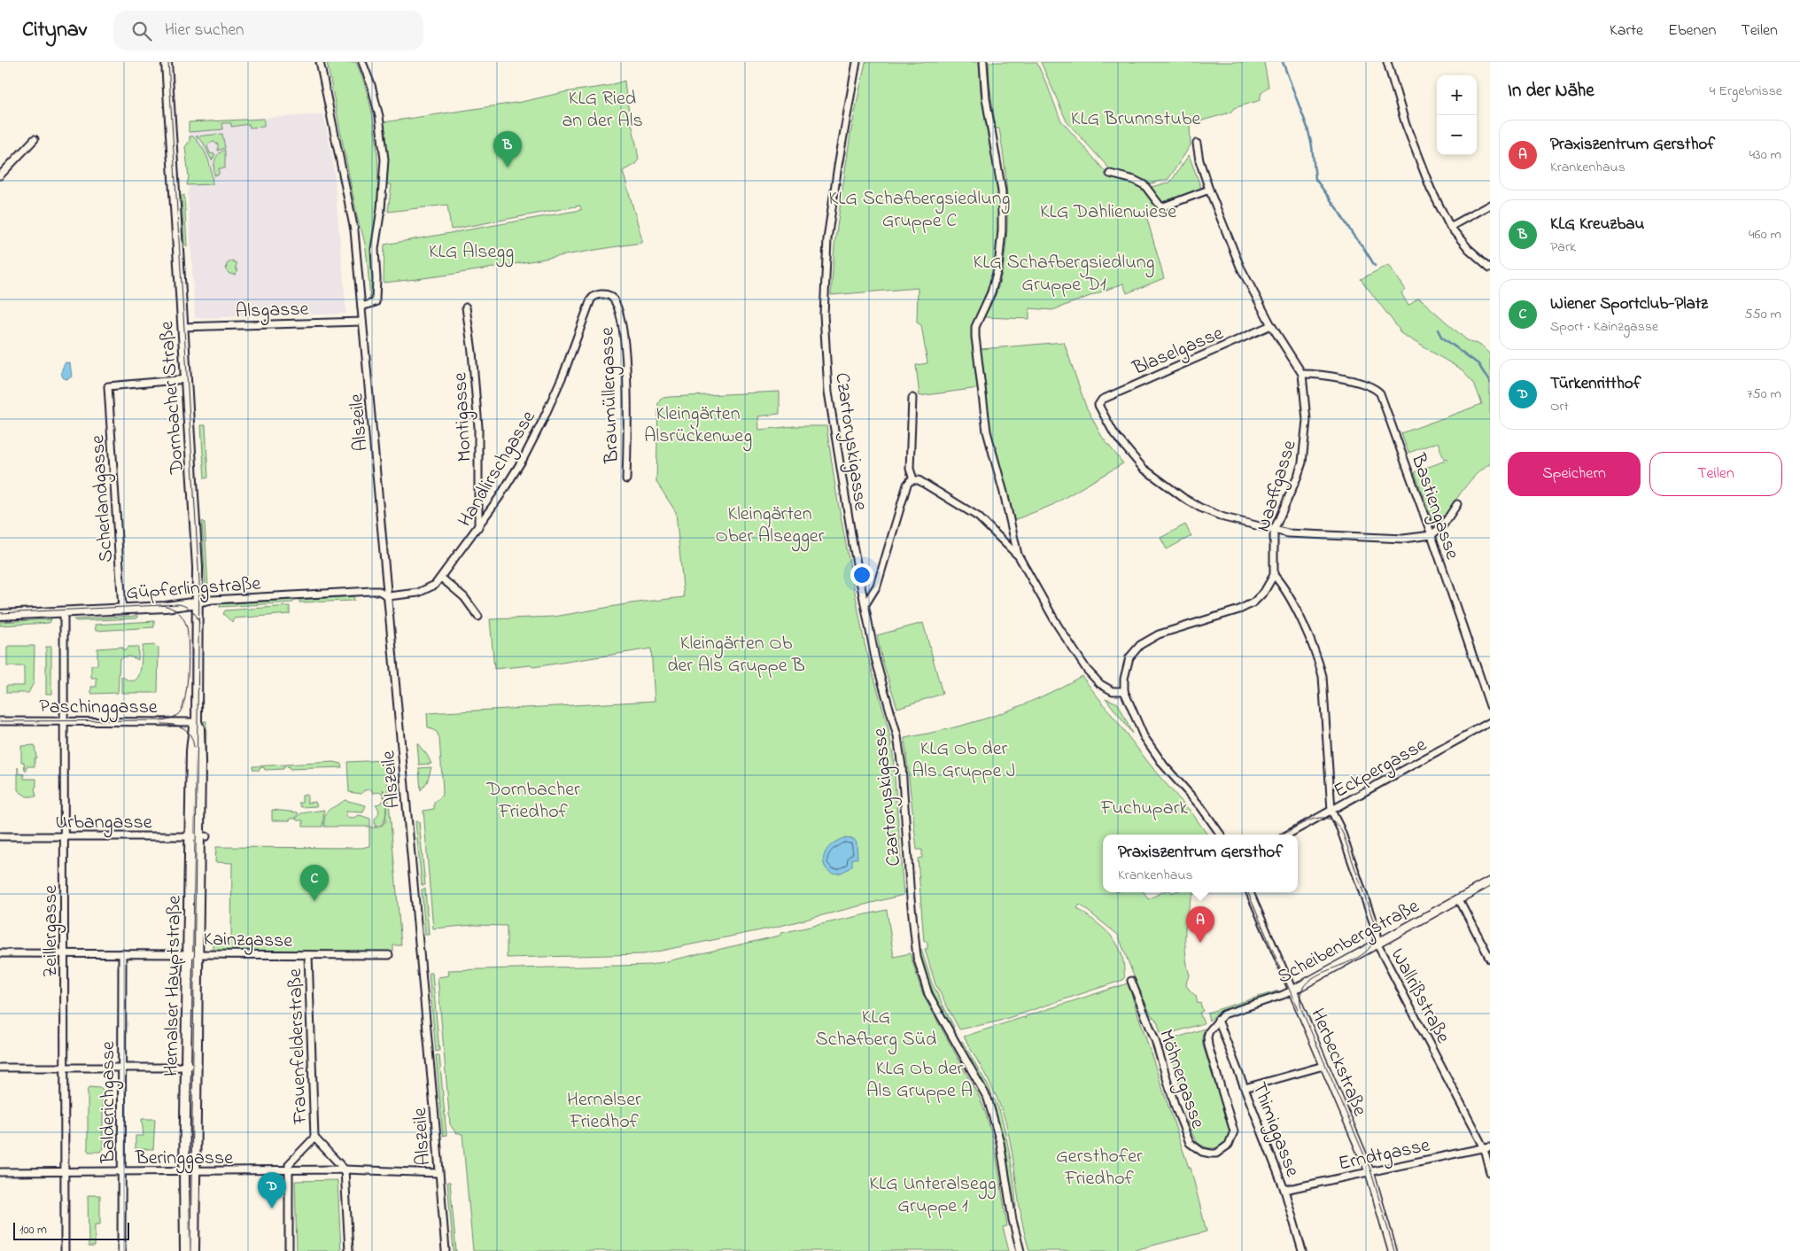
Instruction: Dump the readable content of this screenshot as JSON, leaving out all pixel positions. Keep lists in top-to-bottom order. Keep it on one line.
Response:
{"streets":{"main road":["Dornbacher Straße","Güpferlingstraße","Hernalser Hauptstraße"],"street":["Alsgasse","Blaselgasse","Braumüllergasse","Montigasse","Alszeile","Czartoryskigasse","Handlirschgasse","Naaffgasse","Scherlandgasse","Bastiengasse","Paschinggasse","Eckpergasse","Urbangasse","Zeillergasse","Kainzgasse","Scheibenbergstraße","Wallrißstraße","Frauenfelderstraße","Herbeckstraße","Möhnergasse","Balderichgasse","Thimiggasse","Erndtgasse","Beringgasse"]},"crossings":[["Alsgasse","Dornbacher Straße"],["Alsgasse","Alszeile"],["Blaselgasse","Naaffgasse"],["Braumüllergasse","Handlirschgasse"],["Dornbacher Straße","Scherlandgasse"],["Dornbacher Straße","Güpferlingstraße"],["Dornbacher Straße","Hernalser Hauptstraße"],["Montigasse","Handlirschgasse"],["Alszeile","Handlirschgasse"],["Alszeile","Güpferlingstraße"],["Alszeile","Beringgasse"],["Handlirschgasse","Güpferlingstraße"],["Naaffgasse","Bastiengasse"],["Naaffgasse","Wallrißstraße"],["Scherlandgasse","Güpferlingstraße"],["Güpferlingstraße","Zeillergasse"],["Güpferlingstraße","Hernalser Hauptstraße"],["Paschinggasse","Zeillergasse"],["Paschinggasse","Hernalser Hauptstraße"],["Eckpergasse","Wallrißstraße"],["Urbangasse","Zeillergasse"],["Urbangasse","Hernalser Hauptstraße"],["Zeillergasse","Kainzgasse"],["Zeillergasse","Beringgasse"],["Kainzgasse","Hernalser Hauptstraße"],["Kainzgasse","Frauenfelderstraße"],["Kainzgasse","Balderichgasse"],["Scheibenbergstraße","Wallrißstraße"],["Scheibenbergstraße","Herbeckstraße"],["Scheibenbergstraße","Möhnergasse"],["Scheibenbergstraße","Thimiggasse"],["Hernalser Hauptstraße","Beringgasse"],["Wallrißstraße","Erndtgasse"],["Herbeckstraße","Erndtgasse"],["Möhnergasse","Thimiggasse"],["Balderichgasse","Beringgasse"],["Thimiggasse","Erndtgasse"]],"parks":["KLG Ried an der Als","KLG Brunnstube","KLG Schafbergsiedlung Gruppe C","KLG Dahlienwiese","KLG Alsegg","KLG Schafbergsiedlung Gruppe D1","Kleingärten Alsrückenweg","Kleingärten Ober Alsegger","Kleingärten Ob der Als Gruppe B","KLG Ob der Als Gruppe J","Dornbacher Friedhof","Fuchupark","KLG Schafberg Süd","KLG Ob der Als Gruppe A","Hernalser Friedhof","Gersthofer Friedhof","KLG Unteralsegg Gruppe 1"],"scale_bar":"100 m","page":{"header":"Citynav","search":"Hier suchen","nav":["Karte","Ebenen","Teilen"],"heading":["In der Nähe","4 Ergebnisse"],"map_buttons":["+","−"],"list":[{"mark":"A","name":"Praxiszentrum Gersthof","note":"Krankenhaus","value":"430 m"},{"mark":"B","name":"KLG Kreuzbau","note":"Park","value":"460 m"},{"mark":"C","name":"Wiener Sportclub-Platz","note":"Sport · Kainzgasse","value":"550 m"},{"mark":"D","name":"Türkenritthof","note":"Ort","value":"750 m"}],"pins":["B","C","A","D"],"buttons":["Speichern","Teilen"],"popup":["Praxiszentrum Gersthof","Krankenhaus"],"scale":"100 m"}}
